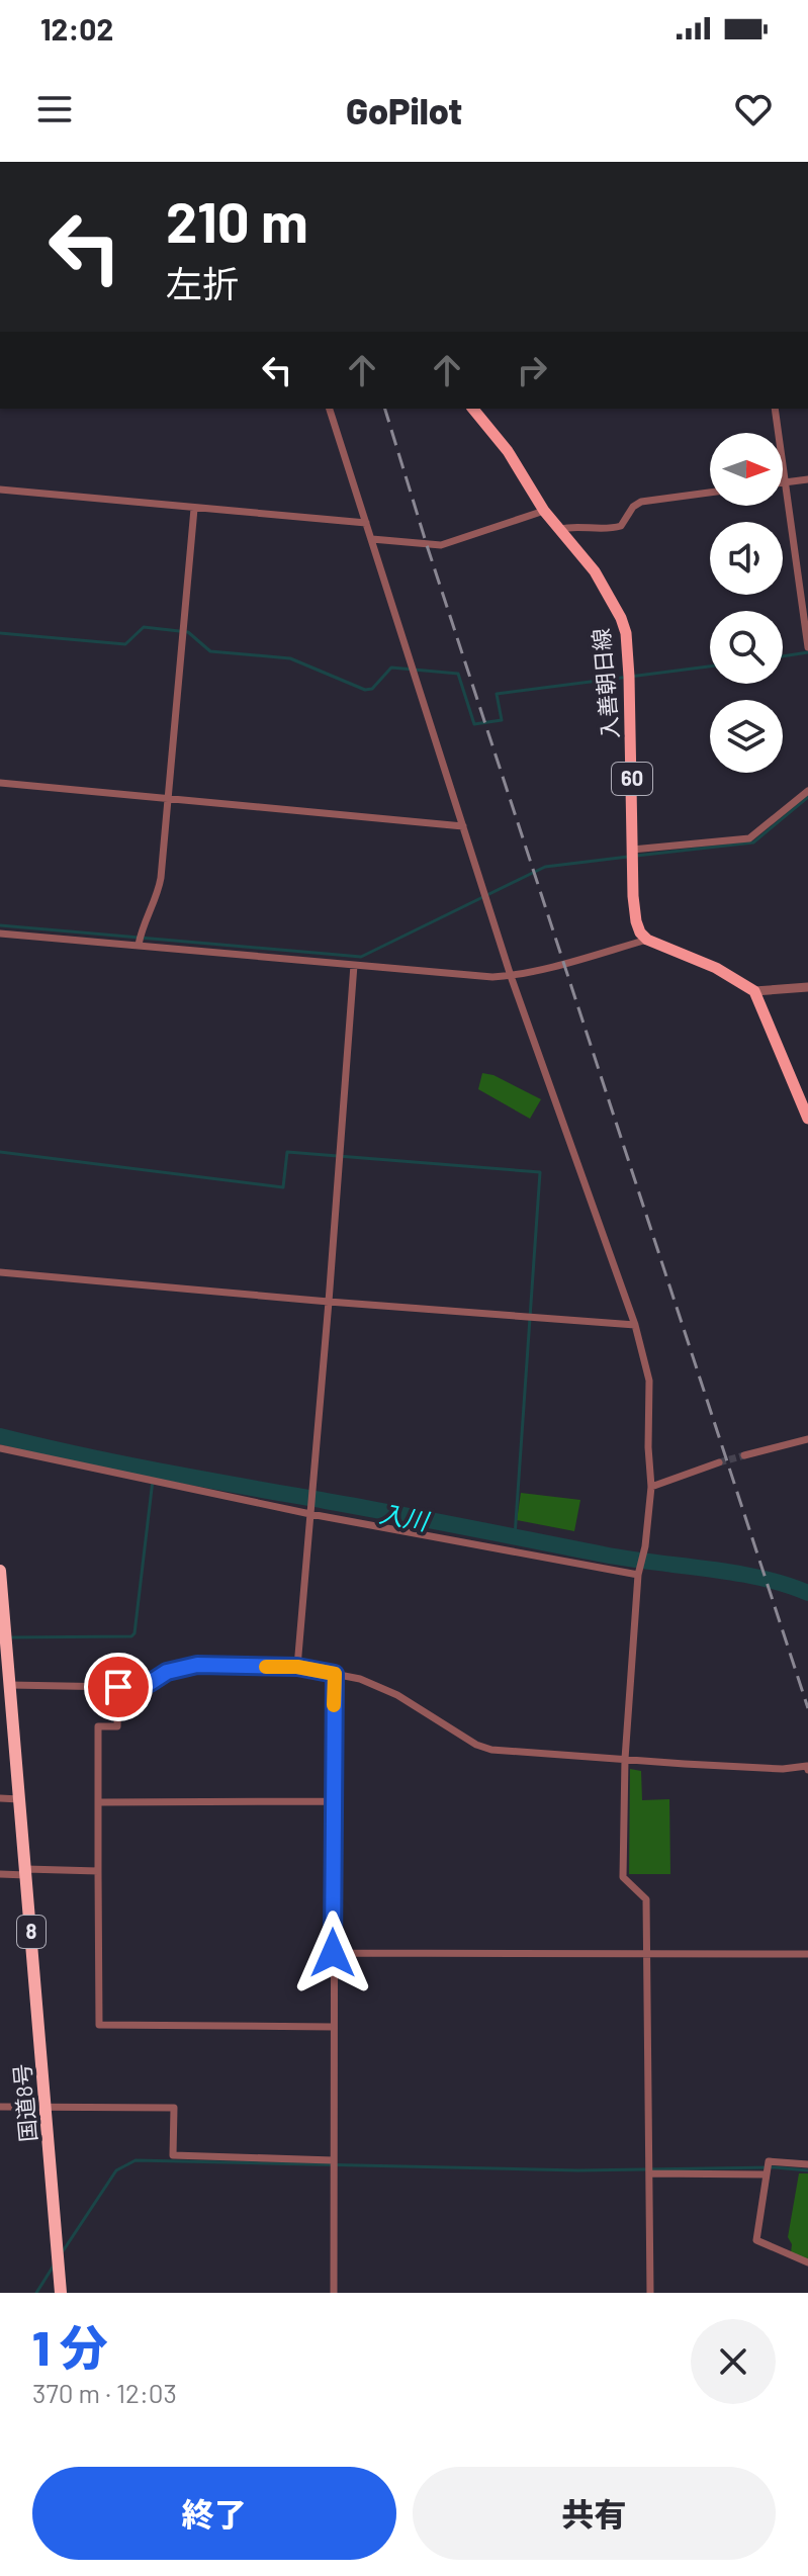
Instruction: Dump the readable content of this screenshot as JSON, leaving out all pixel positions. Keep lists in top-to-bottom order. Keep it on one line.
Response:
{"streets":{"highway":["8","国道8号"],"main road":["入善朝日線","60"]},"water":["入川"],"north":"right","page":{"status":"12:02","header":"GoPilot","turn":["210 m","左折"],"heading":["1 分","370 m · 12:03"],"buttons":["終了","共有"]}}
